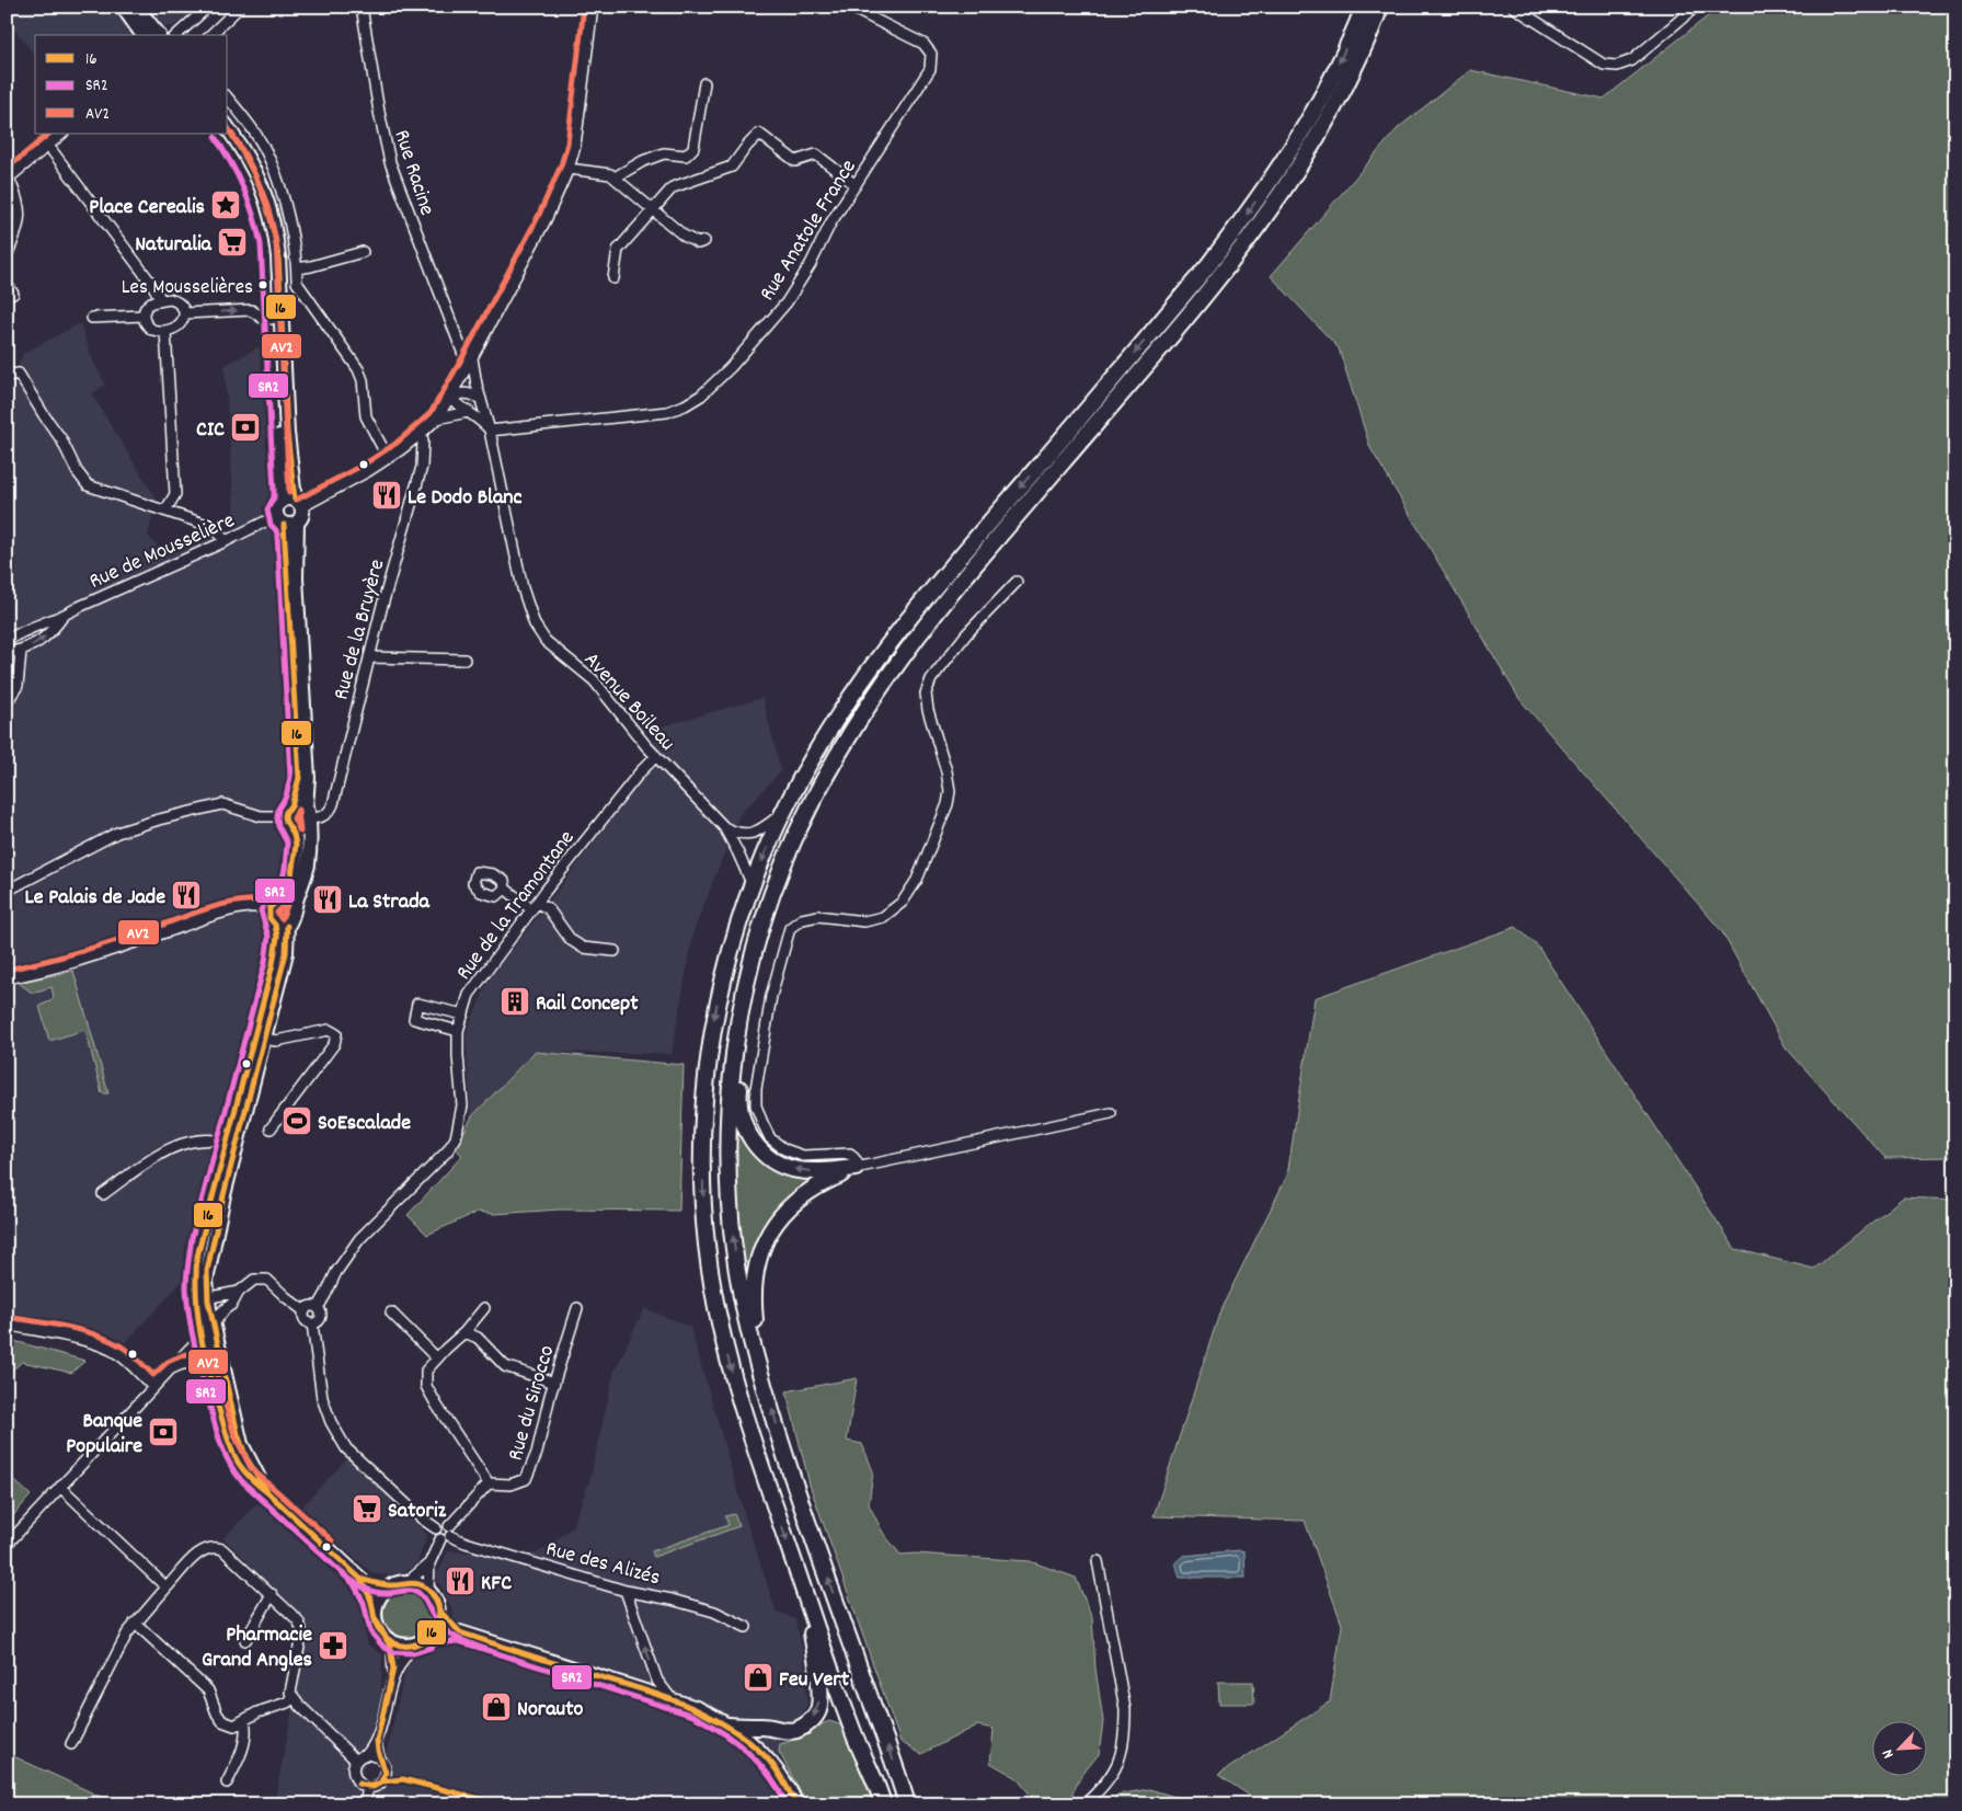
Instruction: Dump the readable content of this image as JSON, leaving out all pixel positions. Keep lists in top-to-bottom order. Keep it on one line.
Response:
{"streets":{"street":["Rue Racine","Rue Anatole France","Rue de Mousselière","Rue de la Bruyère","Avenue Boileau","Rue de la Tramontane","Rue du Sirocco","Rue des Alizés"]},"crossings":[["Rue Racine","Avenue Boileau"],["Rue Anatole France","Avenue Boileau"],["Avenue Boileau","Rue de la Tramontane"],["Rue du Sirocco","Rue des Alizés"]],"places":{"place":["Place Cerealis"],"supermarket":["Naturalia","Satoriz"],"other":["Les Mousselières"],"bank":["CIC","Banque Populaire"],"restaurant":["Le Dodo Blanc","Le Palais de Jade","La Strada","KFC"],"building":["Rail Concept"],"sports":["SoEscalade"],"pharmacy":["Pharmacie Grand Angles"],"shop":["Feu Vert","Norauto"]},"lines":["transit line AV2","transit line 16","transit line SR2"],"legend":["16","SR2","AV2"],"north":"bottom left"}
